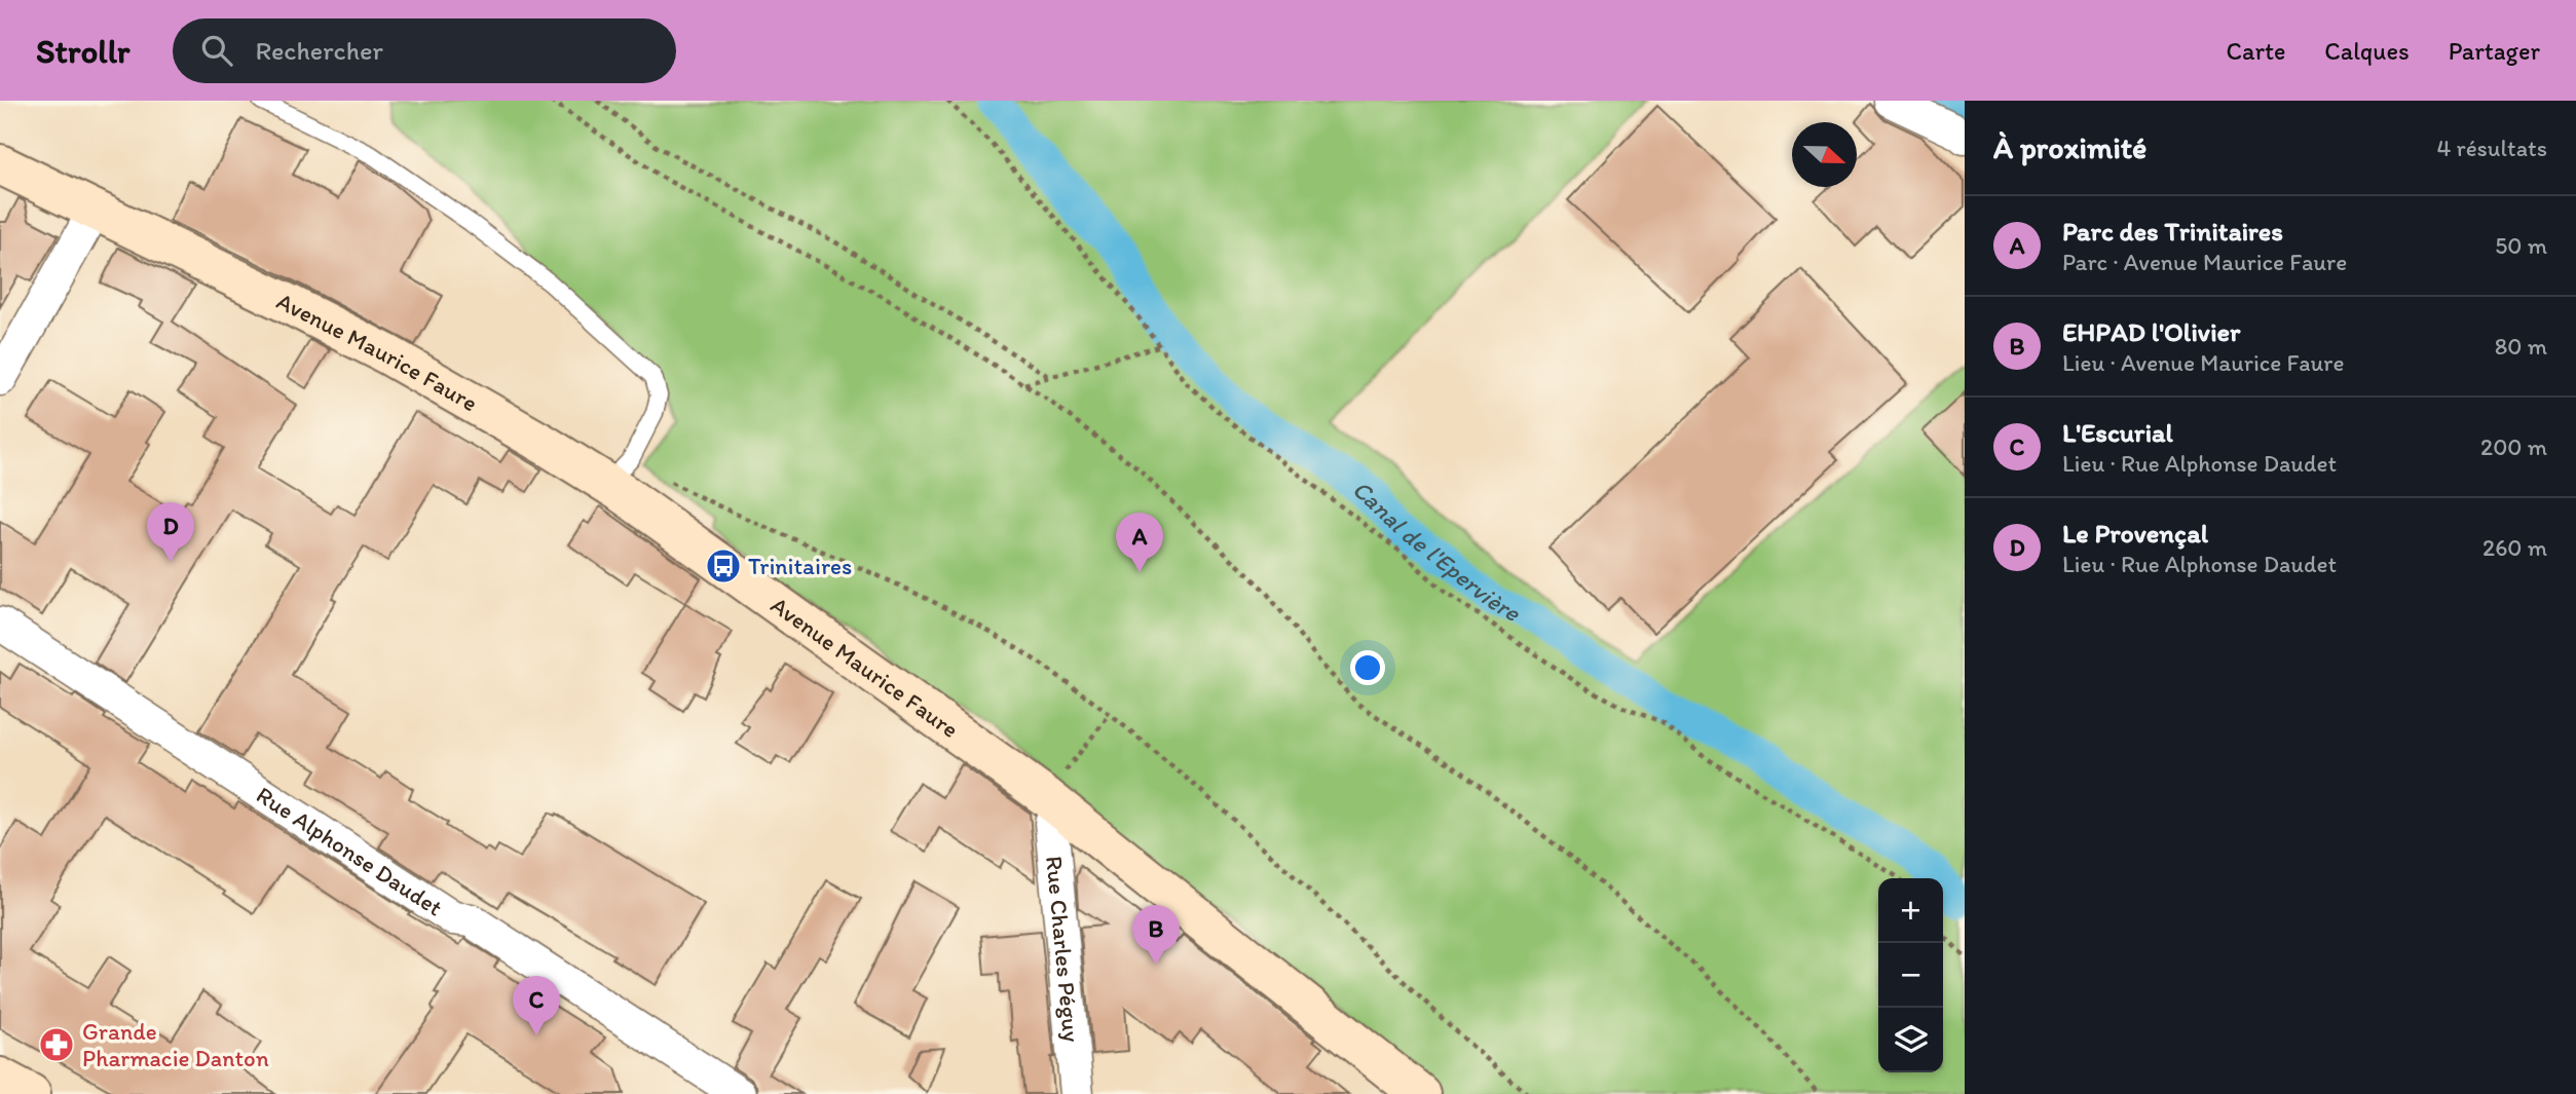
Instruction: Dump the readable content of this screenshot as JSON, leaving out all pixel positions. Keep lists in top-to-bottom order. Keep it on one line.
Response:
{"streets":{"street":["Avenue Maurice Faure","Rue Alphonse Daudet","Rue Charles Péguy"]},"crossings":[["Avenue Maurice Faure","Rue Charles Péguy"]],"water":["Canal de l'Epervière"],"places":{"bus stop":["Trinitaires"],"pharmacy":["Grande Pharmacie Danton"]},"north":"right","page":{"header":"Strollr","search":"Rechercher","nav":["Carte","Calques","Partager"],"heading":["À proximité","4 résultats"],"list":[{"mark":"A","name":"Parc des Trinitaires","note":"Parc · Avenue Maurice Faure","value":"50 m"},{"mark":"B","name":"EHPAD l'Olivier","note":"Lieu · Avenue Maurice Faure","value":"80 m"},{"mark":"C","name":"L'Escurial","note":"Lieu · Rue Alphonse Daudet","value":"200 m"},{"mark":"D","name":"Le Provençal","note":"Lieu · Rue Alphonse Daudet","value":"260 m"}],"pins":["D","A","B","C"],"map_buttons":["+","−"]}}
